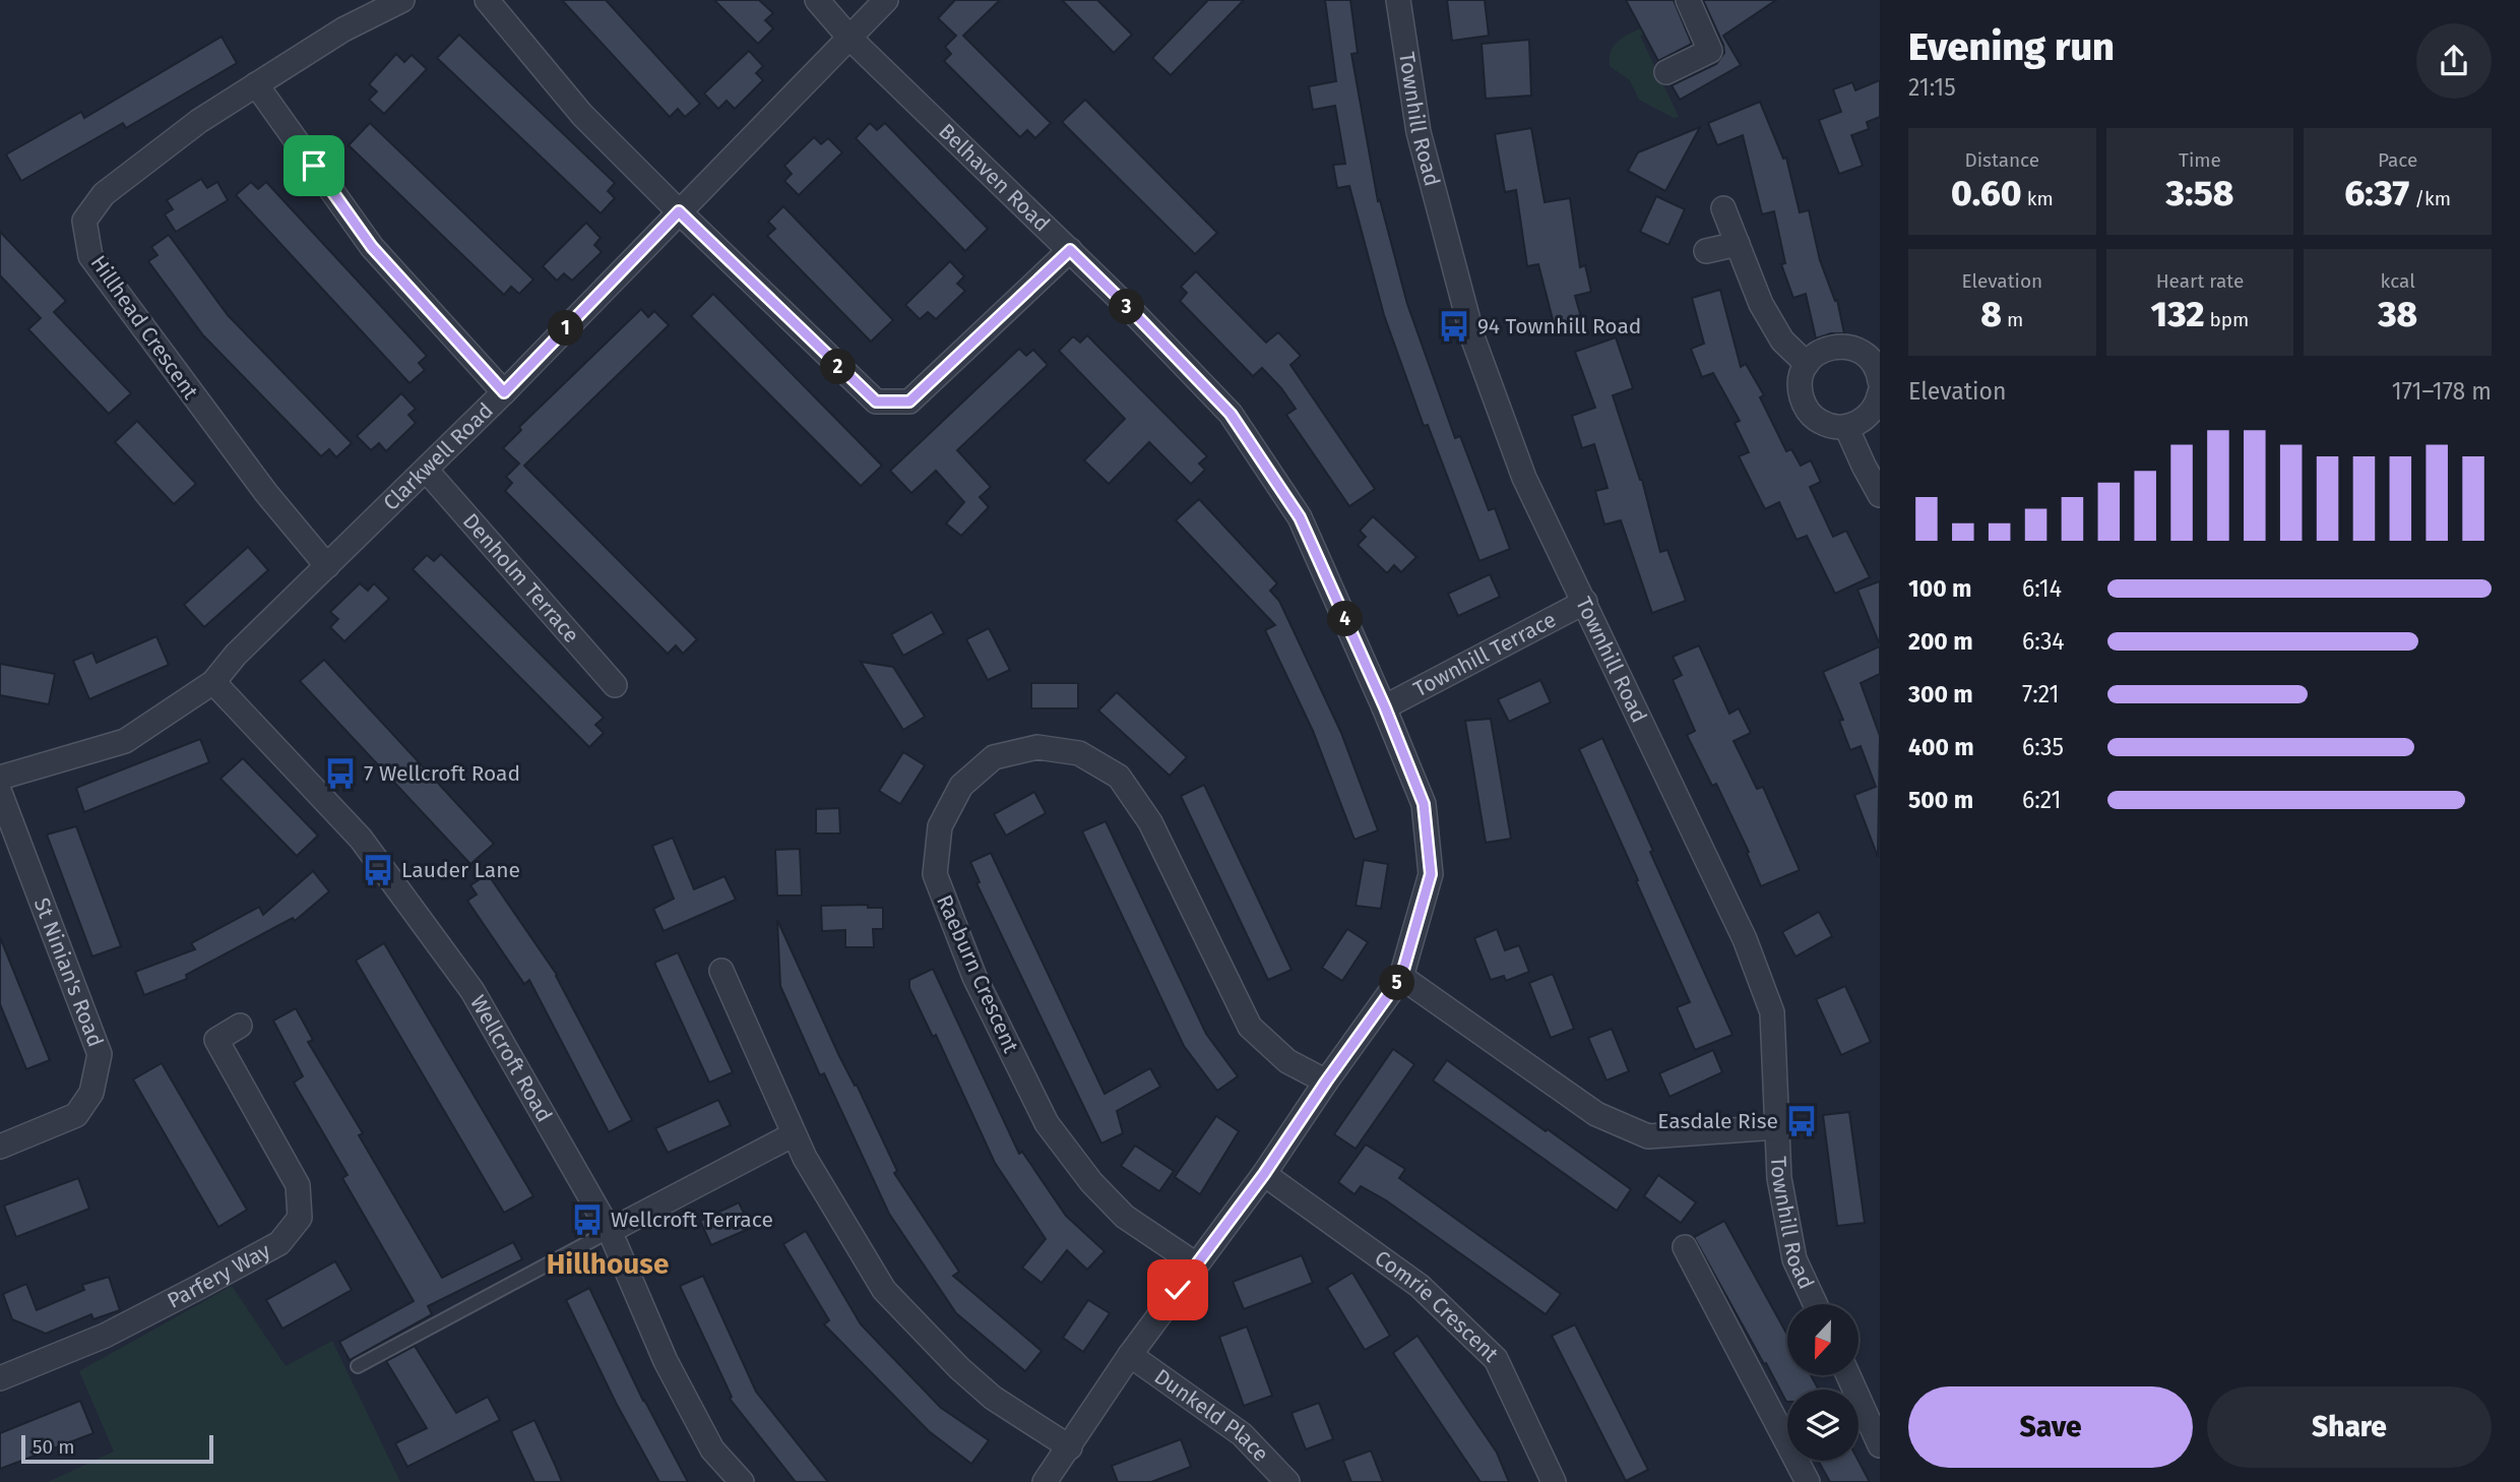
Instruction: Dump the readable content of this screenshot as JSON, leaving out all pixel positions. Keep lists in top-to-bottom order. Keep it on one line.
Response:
{"streets":{"street":["Townhill Road","Belhaven Road","Hillhead Crescent","Clarkwell Road","Denholm Terrace","Townhill Terrace","St Ninian's Road","Raeburn Crescent","Wellcroft Road","Parfery Way","Comrie Crescent","Dunkeld Place"]},"crossings":[["Townhill Road","Townhill Terrace"],["Belhaven Road","Clarkwell Road"],["Belhaven Road","Townhill Terrace"],["Belhaven Road","Raeburn Crescent"],["Belhaven Road","Comrie Crescent"],["Belhaven Road","Dunkeld Place"],["Hillhead Crescent","Clarkwell Road"],["Clarkwell Road","Denholm Terrace"],["Clarkwell Road","Wellcroft Road"]],"districts":["Hillhouse"],"places":{"bus stop":["94 Townhill Road","7 Wellcroft Road","Lauder Lane","Easdale Rise","Wellcroft Terrace"]},"scale_bar":"50 m","north":"bottom","page":{"heading":["Evening run","21:15"],"stats":[["Distance","0.60 km"],["Time","3:58"],["Pace","6:37 /km"],["Elevation","8 m"],["Heart rate","132 bpm"],["kcal","38"]],"pins":["3","1","2","4","5"],"chart":["Elevation","171–178 m"],"list":[{"name":"100 m","note":"6:14"},{"name":"200 m","note":"6:34"},{"name":"300 m","note":"7:21"},{"name":"400 m","note":"6:35"},{"name":"500 m","note":"6:21"}],"buttons":["Save","Share"],"scale":"50 m"}}
